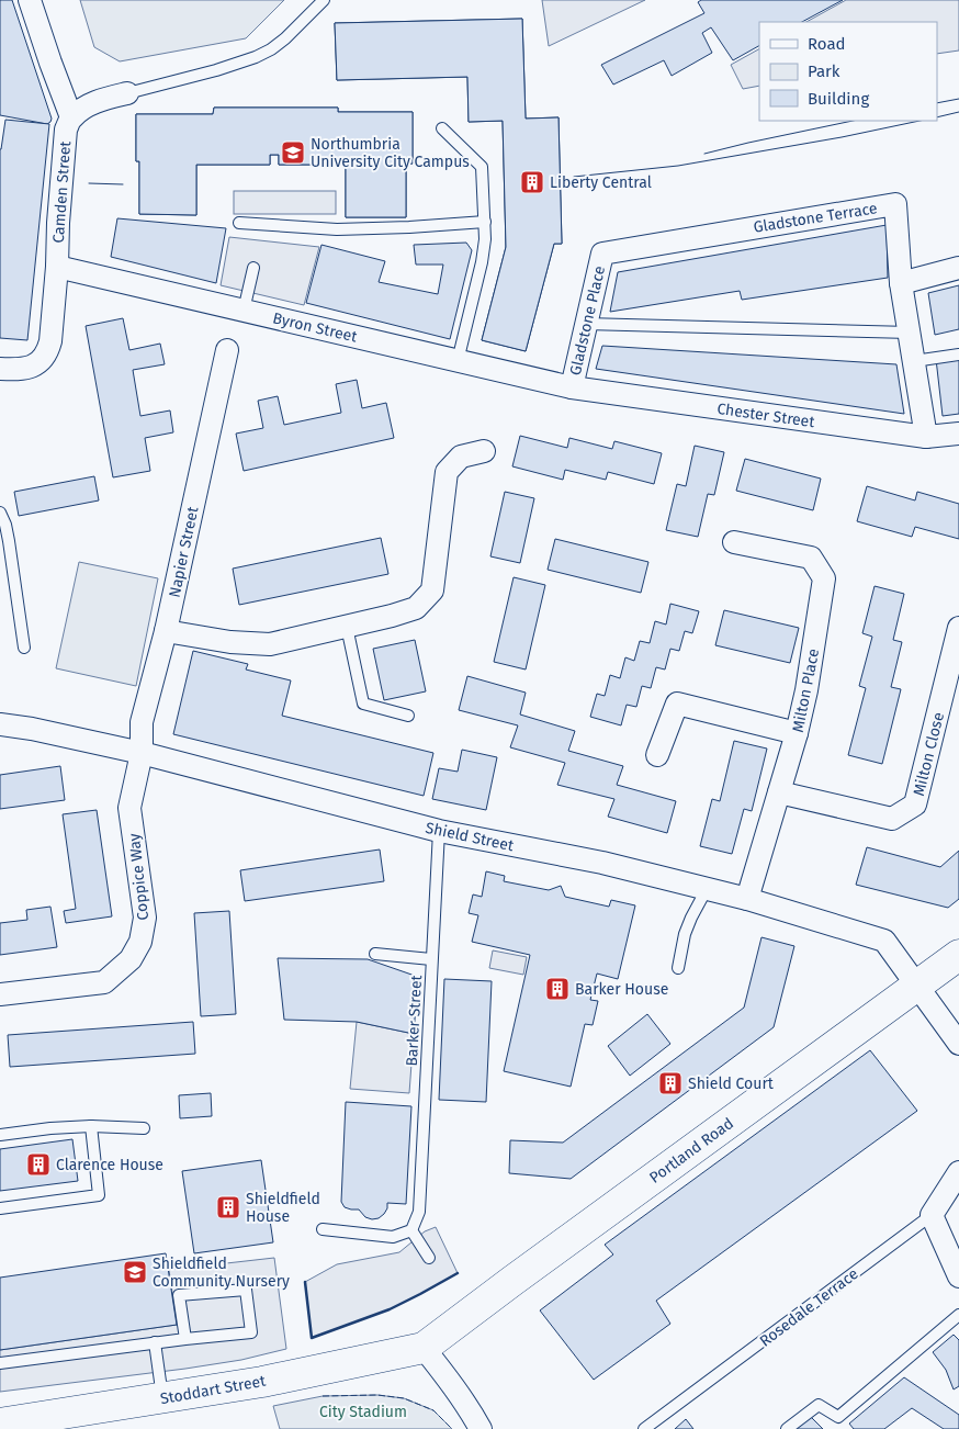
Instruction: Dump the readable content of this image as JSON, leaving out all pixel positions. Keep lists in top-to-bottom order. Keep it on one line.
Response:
{"streets":{"main road":["Portland Road","Stoddart Street"],"street":["Camden Street","Gladstone Terrace","Gladstone Place","Byron Street","Chester Street","Napier Street","Milton Place","Milton Close","Shield Street","Coppice Way","Rosedale Terrace"],"lane":["Barker Street"]},"crossings":[["Camden Street","Byron Street"],["Gladstone Terrace","Gladstone Place"],["Gladstone Terrace","Chester Street"],["Gladstone Place","Byron Street"],["Gladstone Place","Chester Street"],["Byron Street","Chester Street"],["Napier Street","Shield Street"],["Napier Street","Coppice Way"],["Milton Place","Milton Close"],["Milton Place","Shield Street"],["Shield Street","Coppice Way"],["Shield Street","Barker Street"],["Shield Street","Portland Road"],["Portland Road","Stoddart Street"]],"parks":["City Stadium"],"places":{"school or university":["Northumbria University City Campus","Shieldfield Community Nursery"],"building":["Liberty Central","Barker House","Shield Court","Clarence House","Shieldfield House"]},"legend":["Road","Park","Building"]}
